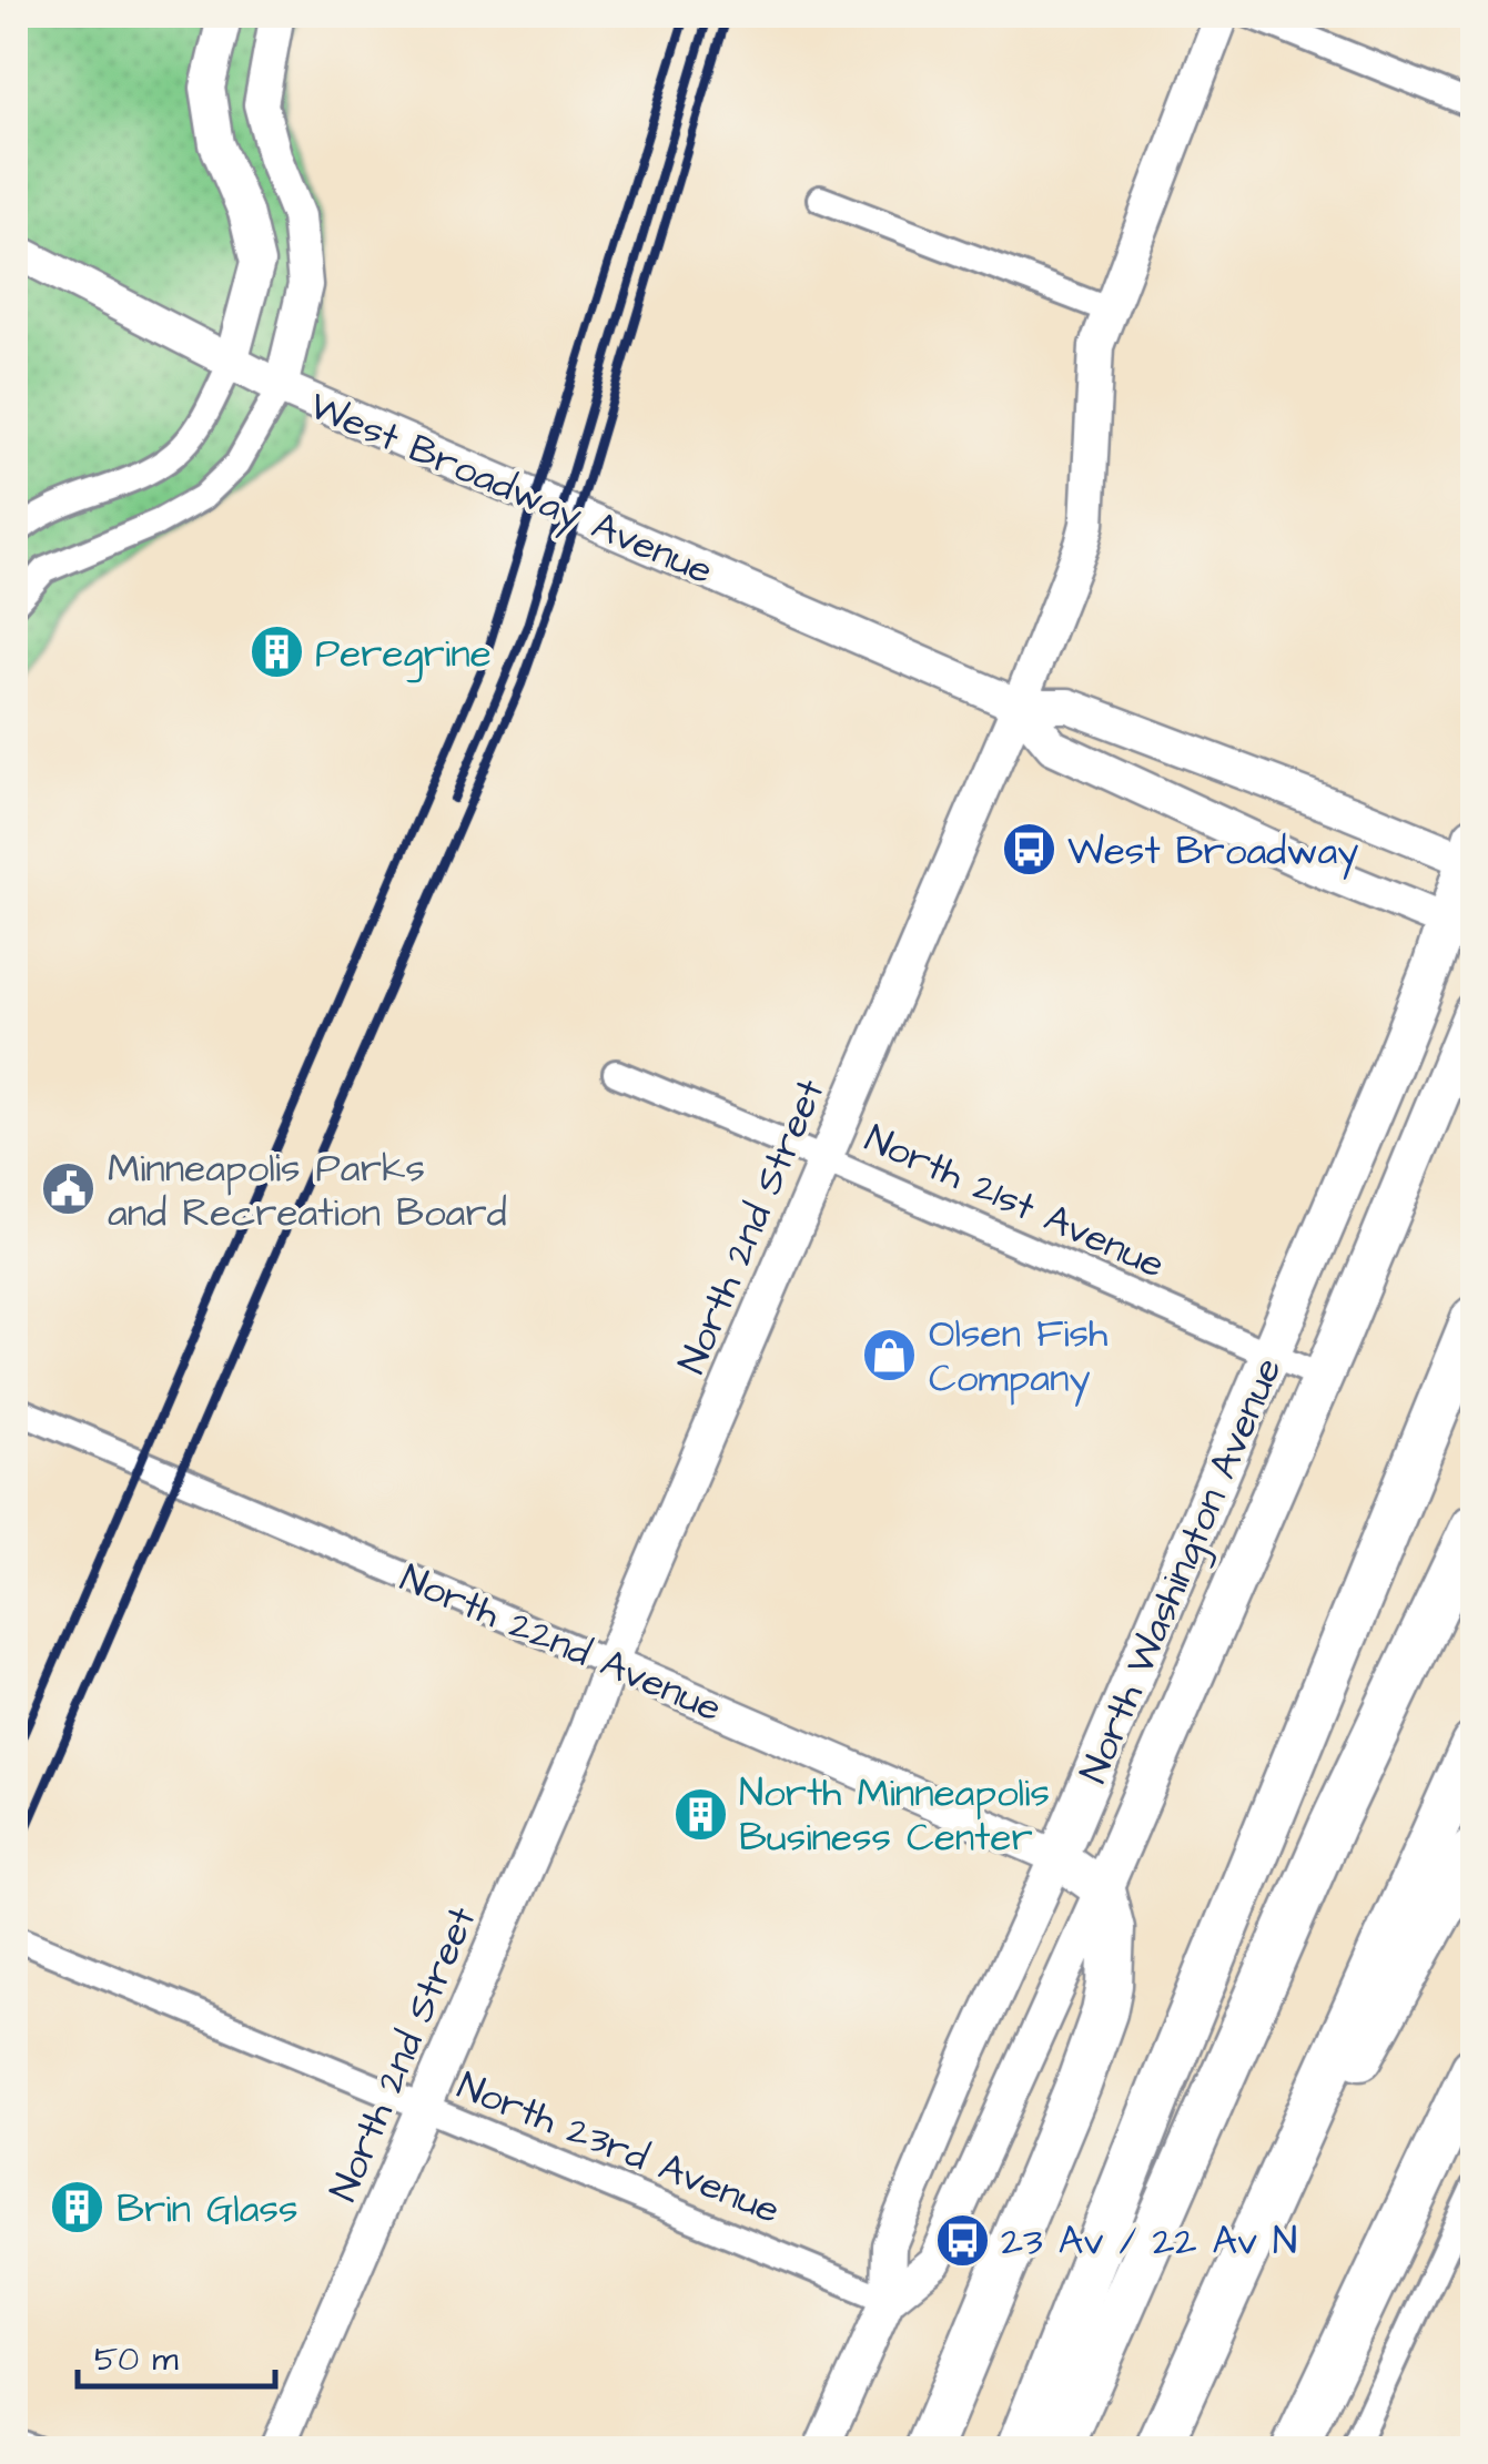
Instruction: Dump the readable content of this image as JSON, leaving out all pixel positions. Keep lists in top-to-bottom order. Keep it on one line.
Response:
{"streets":{"main road":["North Washington Avenue","North 22nd Avenue"],"street":["West Broadway Avenue","North 21st Avenue","North 2nd Street","North 23rd Avenue"]},"crossings":[["West Broadway Avenue","North 2nd Street"],["West Broadway Avenue","North Washington Avenue"],["North 21st Avenue","North 2nd Street"],["North 21st Avenue","North Washington Avenue"],["North 2nd Street","North 22nd Avenue"],["North 2nd Street","North 23rd Avenue"],["North Washington Avenue","North 22nd Avenue"],["North Washington Avenue","North 23rd Avenue"]],"places":{"building":["Peregrine","North Minneapolis Business Center","Brin Glass"],"bus stop":["West Broadway","23 Av / 22 Av N"],"public building":["Minneapolis Parks and Recreation Board"],"shop":["Olsen Fish Company"]},"scale_bar":"50 m"}
